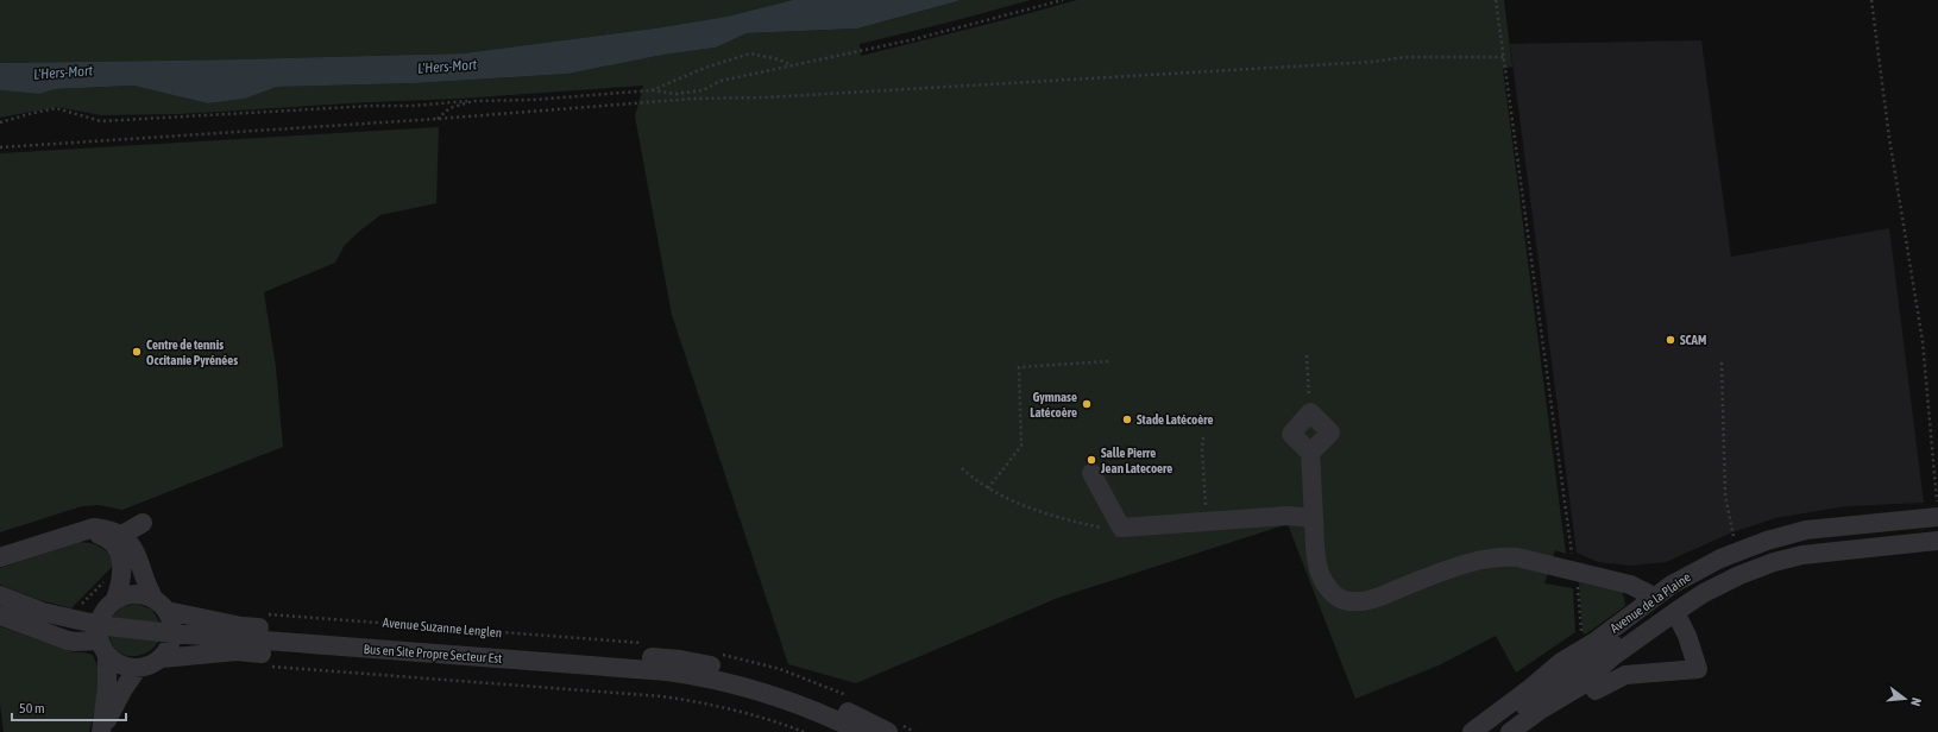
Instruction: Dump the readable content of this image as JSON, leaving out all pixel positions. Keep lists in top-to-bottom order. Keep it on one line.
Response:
{"streets":{"street":["Avenue de la Plaine","Avenue Suzanne Lenglen","Bus en Site Propre Secteur Est"]},"water":["L'Hers-Mort"],"places":["SCAM","Centre de tennis Occitanie Pyrénées","Gymnase Latécoère","Stade Latécoère","Salle Pierre Jean Latecoere"],"scale_bar":"50 m","north":"right"}
